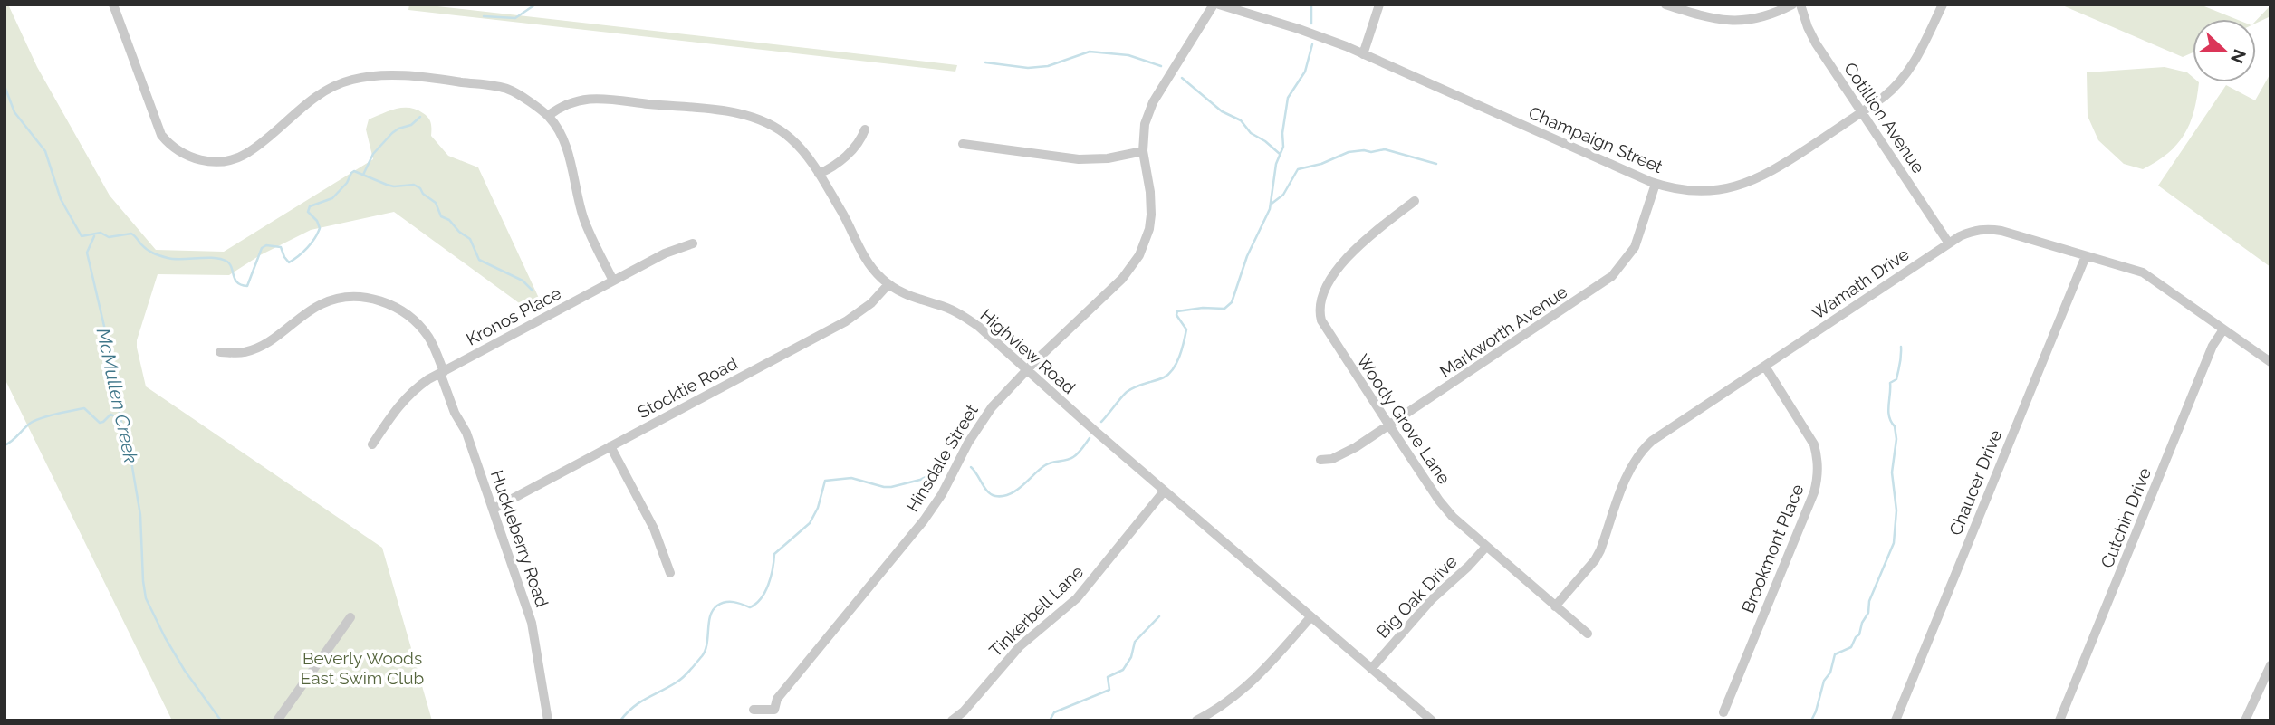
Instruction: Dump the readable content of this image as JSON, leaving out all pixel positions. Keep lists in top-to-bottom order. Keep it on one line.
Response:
{"streets":{"street":["Cotillion Avenue","Champaign Street","Wamath Drive","Kronos Place","Markworth Avenue","Highview Road","Stocktie Road","Woody Grove Lane","Hinsdale Street","Chaucer Drive","Cutchin Drive","Huckleberry Road","Brookmont Place","Big Oak Drive","Tinkerbell Lane"]},"crossings":[["Cotillion Avenue","Champaign Street"],["Cotillion Avenue","Wamath Drive"],["Champaign Street","Markworth Avenue"],["Wamath Drive","Woody Grove Lane"],["Wamath Drive","Chaucer Drive"],["Wamath Drive","Cutchin Drive"],["Wamath Drive","Brookmont Place"],["Kronos Place","Huckleberry Road"],["Markworth Avenue","Woody Grove Lane"],["Highview Road","Stocktie Road"],["Highview Road","Hinsdale Street"],["Highview Road","Big Oak Drive"],["Highview Road","Tinkerbell Lane"],["Stocktie Road","Huckleberry Road"],["Woody Grove Lane","Big Oak Drive"]],"water":["McMullen Creek"],"parks":["Beverly Woods East Swim Club"],"north":"right"}
